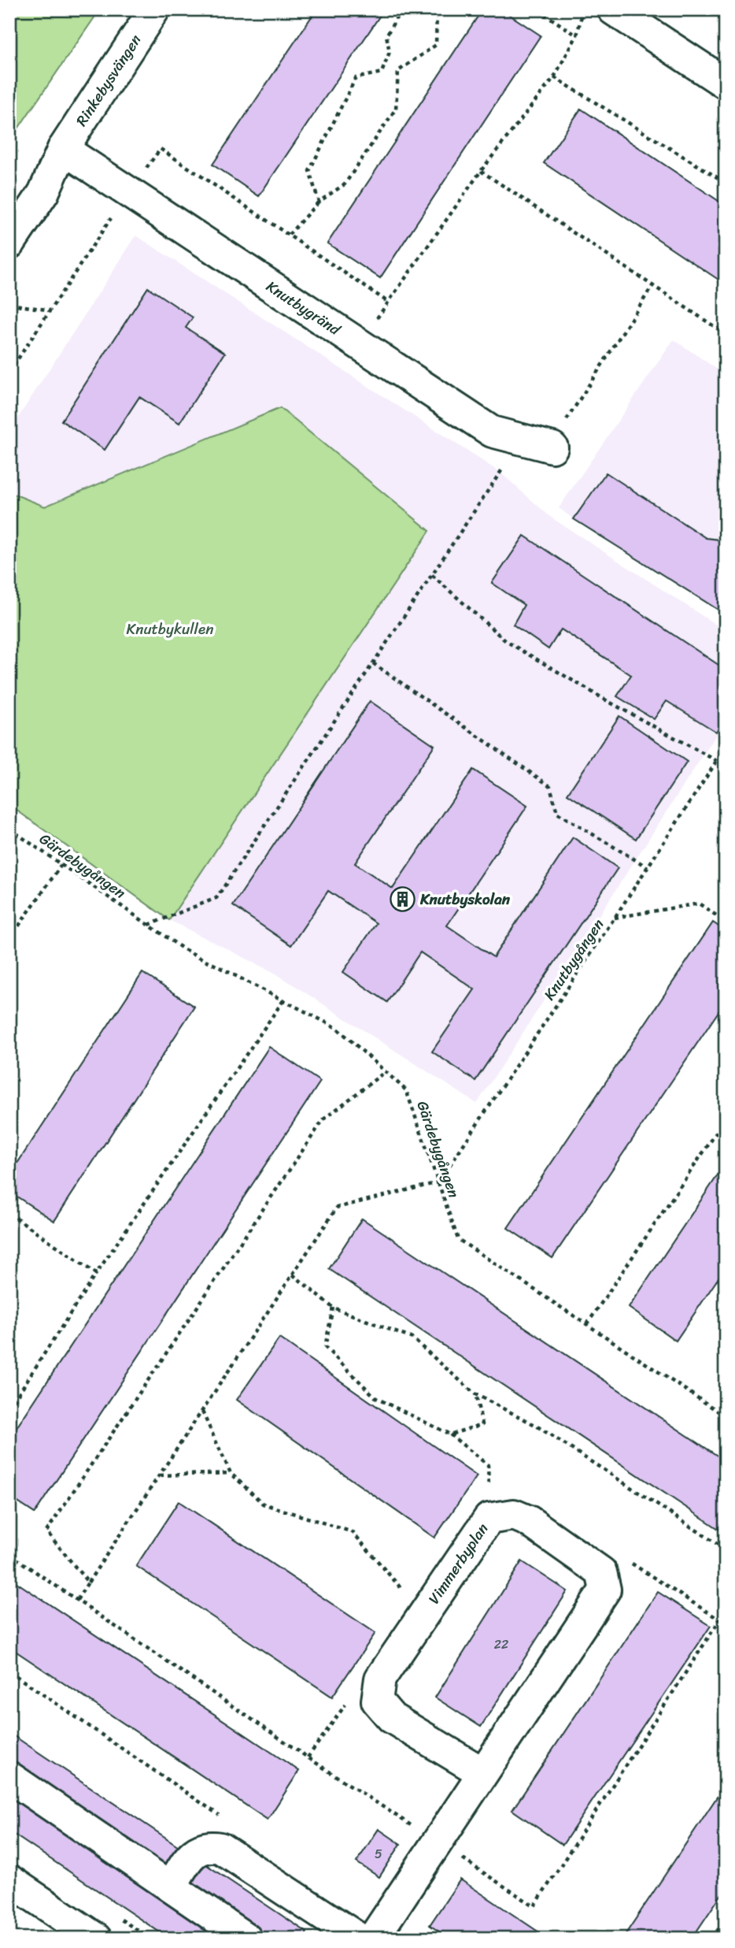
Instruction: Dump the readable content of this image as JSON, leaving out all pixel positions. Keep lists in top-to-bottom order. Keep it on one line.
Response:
{"streets":{"street":["Rinkebysvängen","Knutbygränd","Vimmerbyplan"],"path":["Gärdebygången","Knutbygången"]},"crossings":[["Rinkebysvängen","Knutbygränd"],["Gärdebygången","Knutbygången"]],"parks":["Knutbykullen"],"places":{"building":["Knutbyskolan"]},"house_numbers":["22","5"]}
